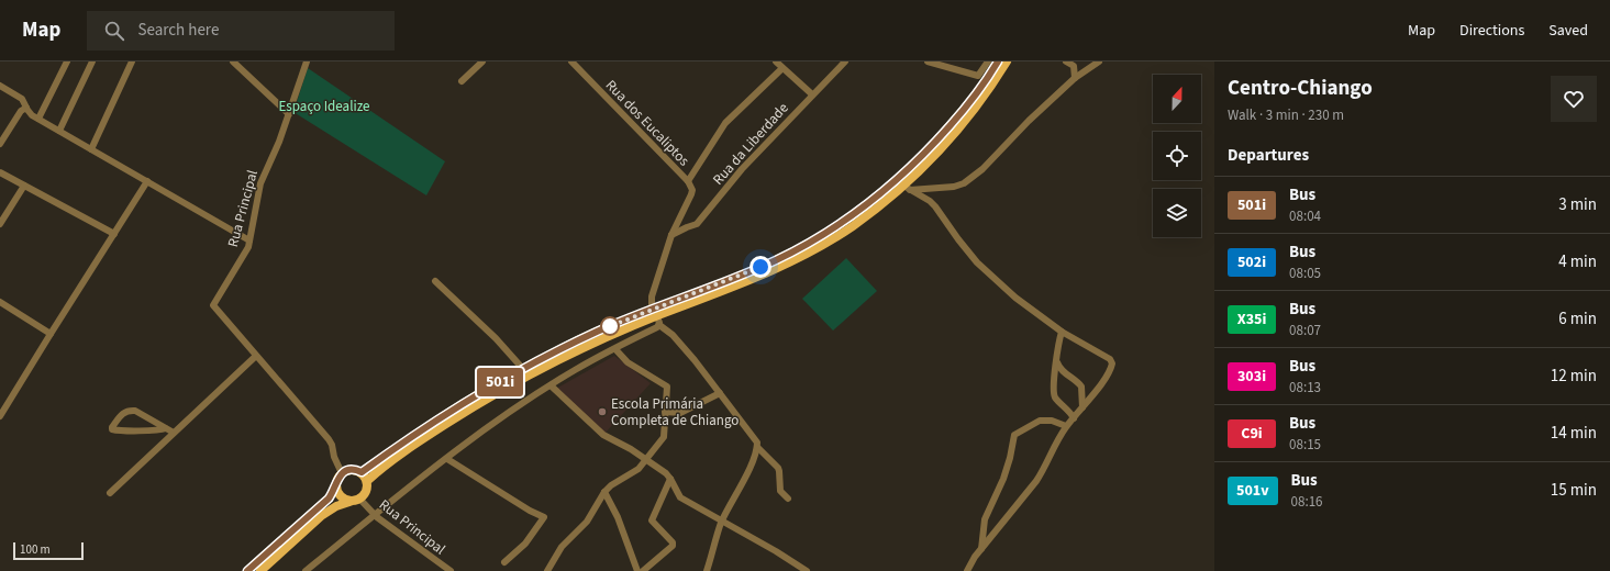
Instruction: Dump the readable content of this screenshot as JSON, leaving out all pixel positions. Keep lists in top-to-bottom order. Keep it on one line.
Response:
{"streets":{"street":["Rua dos Eucaliptos","Rua da Liberdade","Rua Principal"]},"parks":["Espaço Idealize"],"places":["Escola Primária Completa de Chiango"],"lines":["bus line 501i"],"scale_bar":"100 m","north":"top","page":{"header":"Map","search":"Search here","nav":["Map","Directions","Saved"],"on_map":"501i","heading":[["Centro-Chiango","Walk · 3 min · 230 m"],"Departures"],"list":[{"mark":"501i","name":"Bus","note":"08:04","value":"3 min"},{"mark":"502i","name":"Bus","note":"08:05","value":"4 min"},{"mark":"X35i","name":"Bus","note":"08:07","value":"6 min"},{"mark":"303i","name":"Bus","note":"08:13","value":"12 min"},{"mark":"C9i","name":"Bus","note":"08:15","value":"14 min"},{"mark":"501v","name":"Bus","note":"08:16","value":"15 min"}],"scale":"100 m"}}
